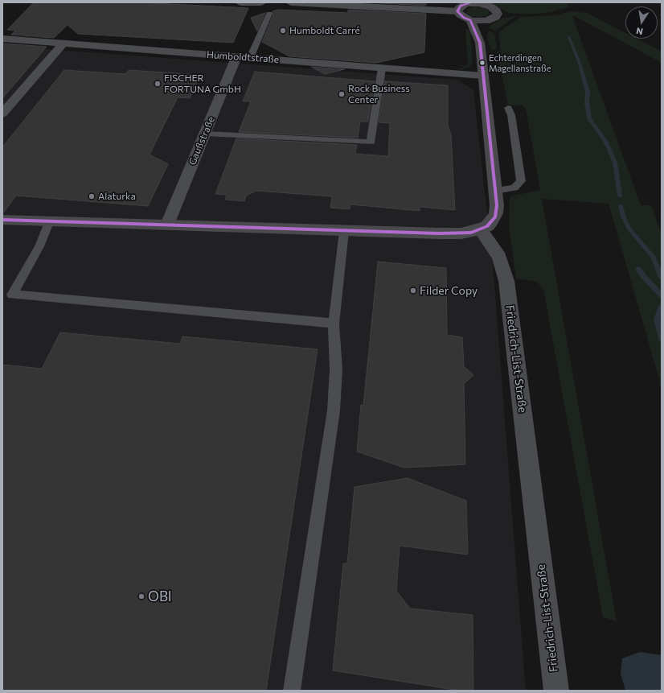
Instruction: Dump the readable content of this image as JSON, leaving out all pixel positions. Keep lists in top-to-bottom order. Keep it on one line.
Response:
{"streets":{"street":["Humboldtstraße","Gaußstraße","Friedrich-List-Straße"]},"crossings":[["Humboldtstraße","Gaußstraße"]],"places":["Humboldt Carré","Echterdingen Magellanstraße","FISCHER FORTUNA GmbH","Rock Business Center","Alaturka","Filder Copy","OBI"],"north":"bottom"}
